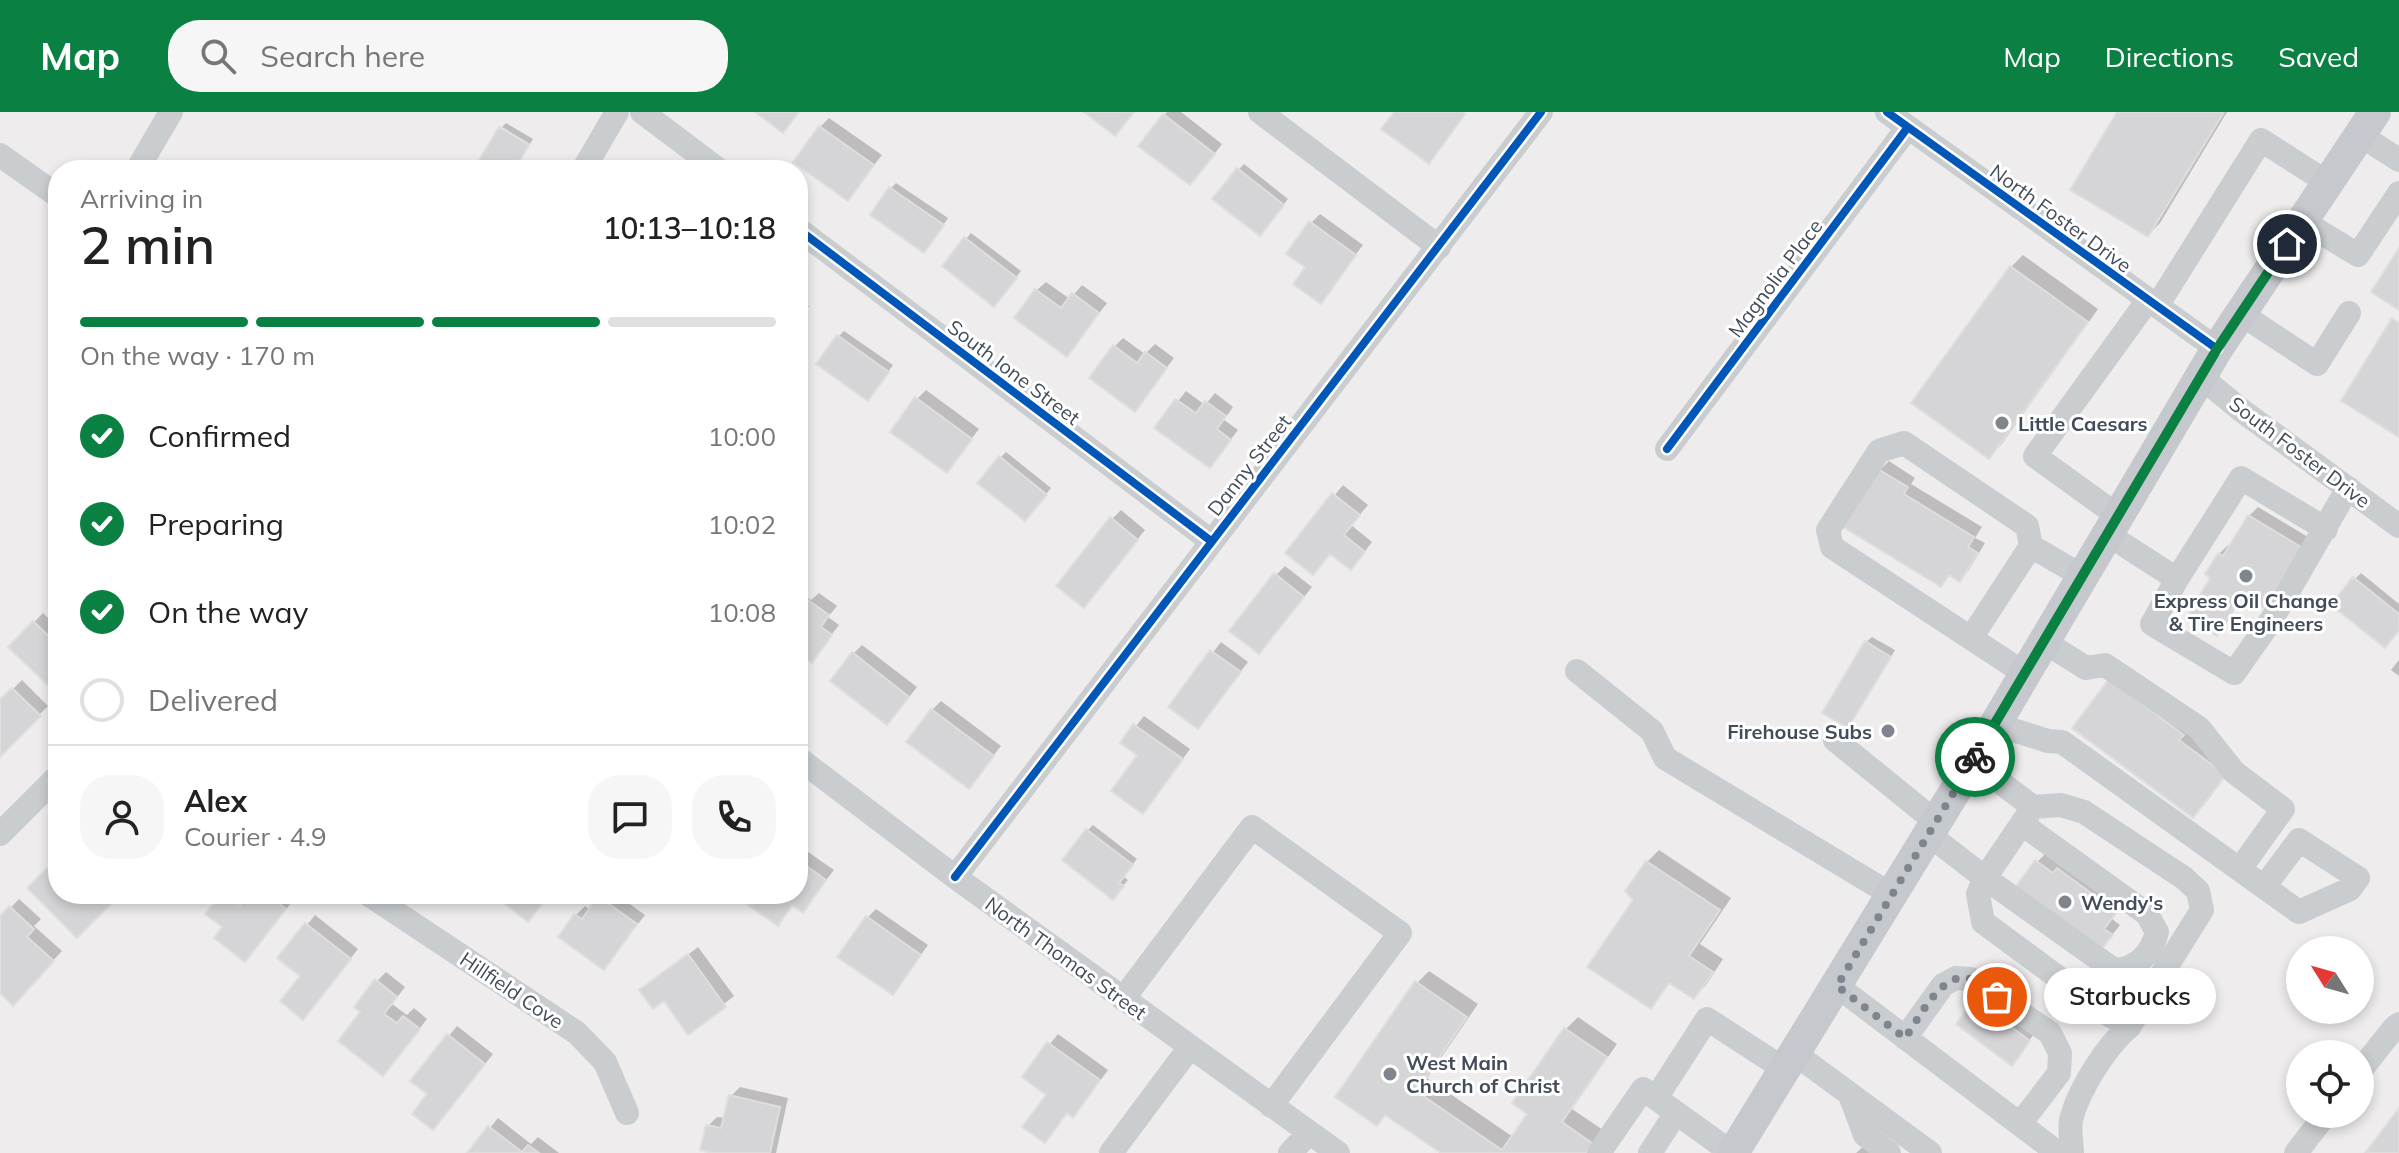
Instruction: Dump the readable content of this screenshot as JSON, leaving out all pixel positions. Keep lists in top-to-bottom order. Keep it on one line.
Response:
{"streets":{"street":["North Foster Drive","Magnolia Place","South Ione Street","South Foster Drive","Danny Street","North Thomas Street","Hillfield Cove"]},"crossings":[["North Foster Drive","Magnolia Place"],["South Ione Street","Danny Street"],["Danny Street","North Thomas Street"]],"places":["Little Caesars","Express Oil Change & Tire Engineers","Firehouse Subs","Wendy's","Starbucks","West Main Church of Christ"],"north":"top left","page":{"header":"Map","search":"Search here","nav":["Map","Directions","Saved"],"heading":["2 min","Arriving in","10:13–10:18"],"panel":["Alex","Courier · 4.9"],"bar":"On the way · 170 m","list":[["Confirmed","10:00"],["Preparing","10:02"],["On the way","10:08"],"Delivered"],"bubble":"Starbucks"}}
